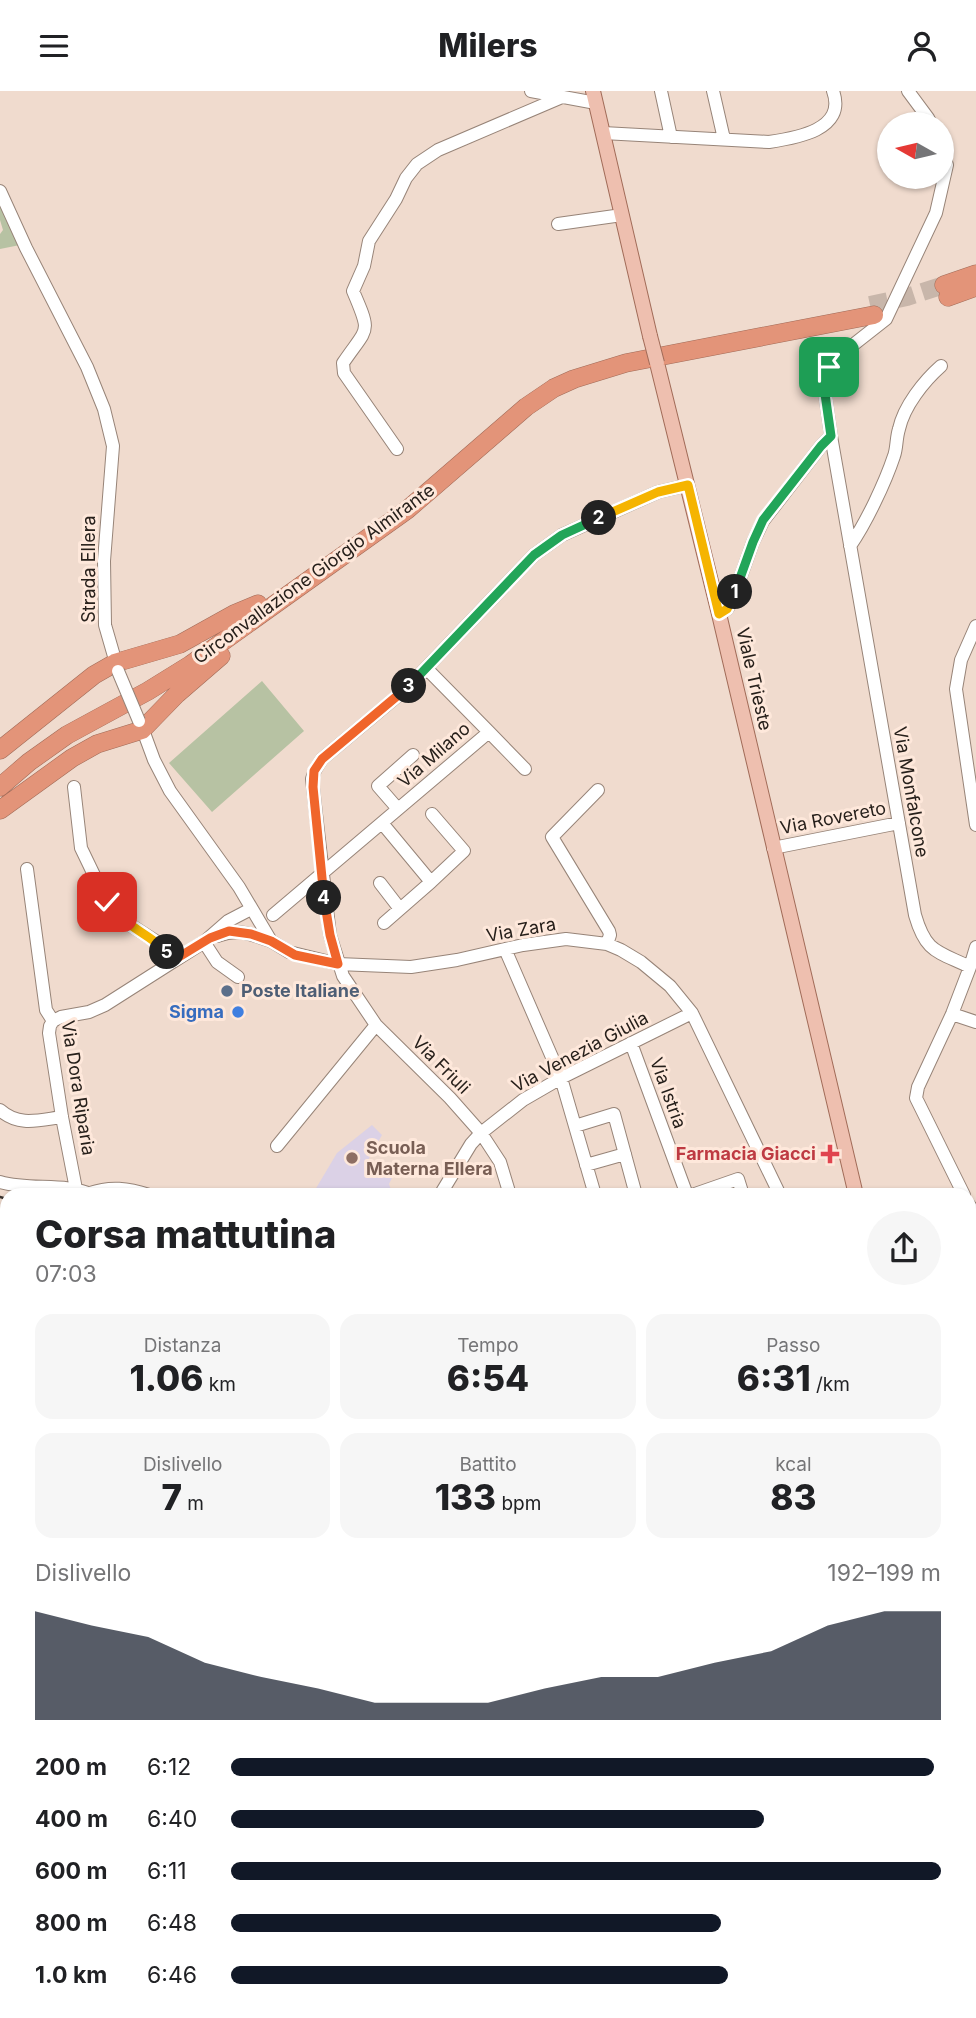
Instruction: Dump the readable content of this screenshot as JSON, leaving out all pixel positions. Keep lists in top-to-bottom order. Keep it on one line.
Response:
{"streets":{"highway":["Circonvallazione Giorgio Almirante"],"main road":["Viale Trieste"],"street":["Strada Ellera","Via Milano","Via Monfalcone","Via Rovereto","Via Zara","Via Venezia Giulia","Via Friuli","Via Dora Riparia","Via Istria"]},"crossings":[["Viale Trieste","Via Rovereto"],["Via Milano","Via Friuli"],["Via Monfalcone","Via Rovereto"],["Via Zara","Via Venezia Giulia"],["Via Zara","Via Friuli"],["Via Venezia Giulia","Via Friuli"],["Via Venezia Giulia","Via Istria"]],"places":{"other":["Poste Italiane","Sigma","Scuola Materna Ellera"],"health":["Farmacia Giacci"]},"north":"left","page":{"header":"Milers","pins":["2","1","3","4","5"],"heading":["Corsa mattutina","07:03"],"stats":[["Distanza","1.06 km"],["Tempo","6:54"],["Passo","6:31 /km"],["Dislivello","7 m"],["Battito","133 bpm"],["kcal","83"]],"chart":["Dislivello","192–199 m"],"list":[{"name":"200 m","note":"6:12"},{"name":"400 m","note":"6:40"},{"name":"600 m","note":"6:11"},{"name":"800 m","note":"6:48"},{"name":"1.0 km","note":"6:46"}]}}
